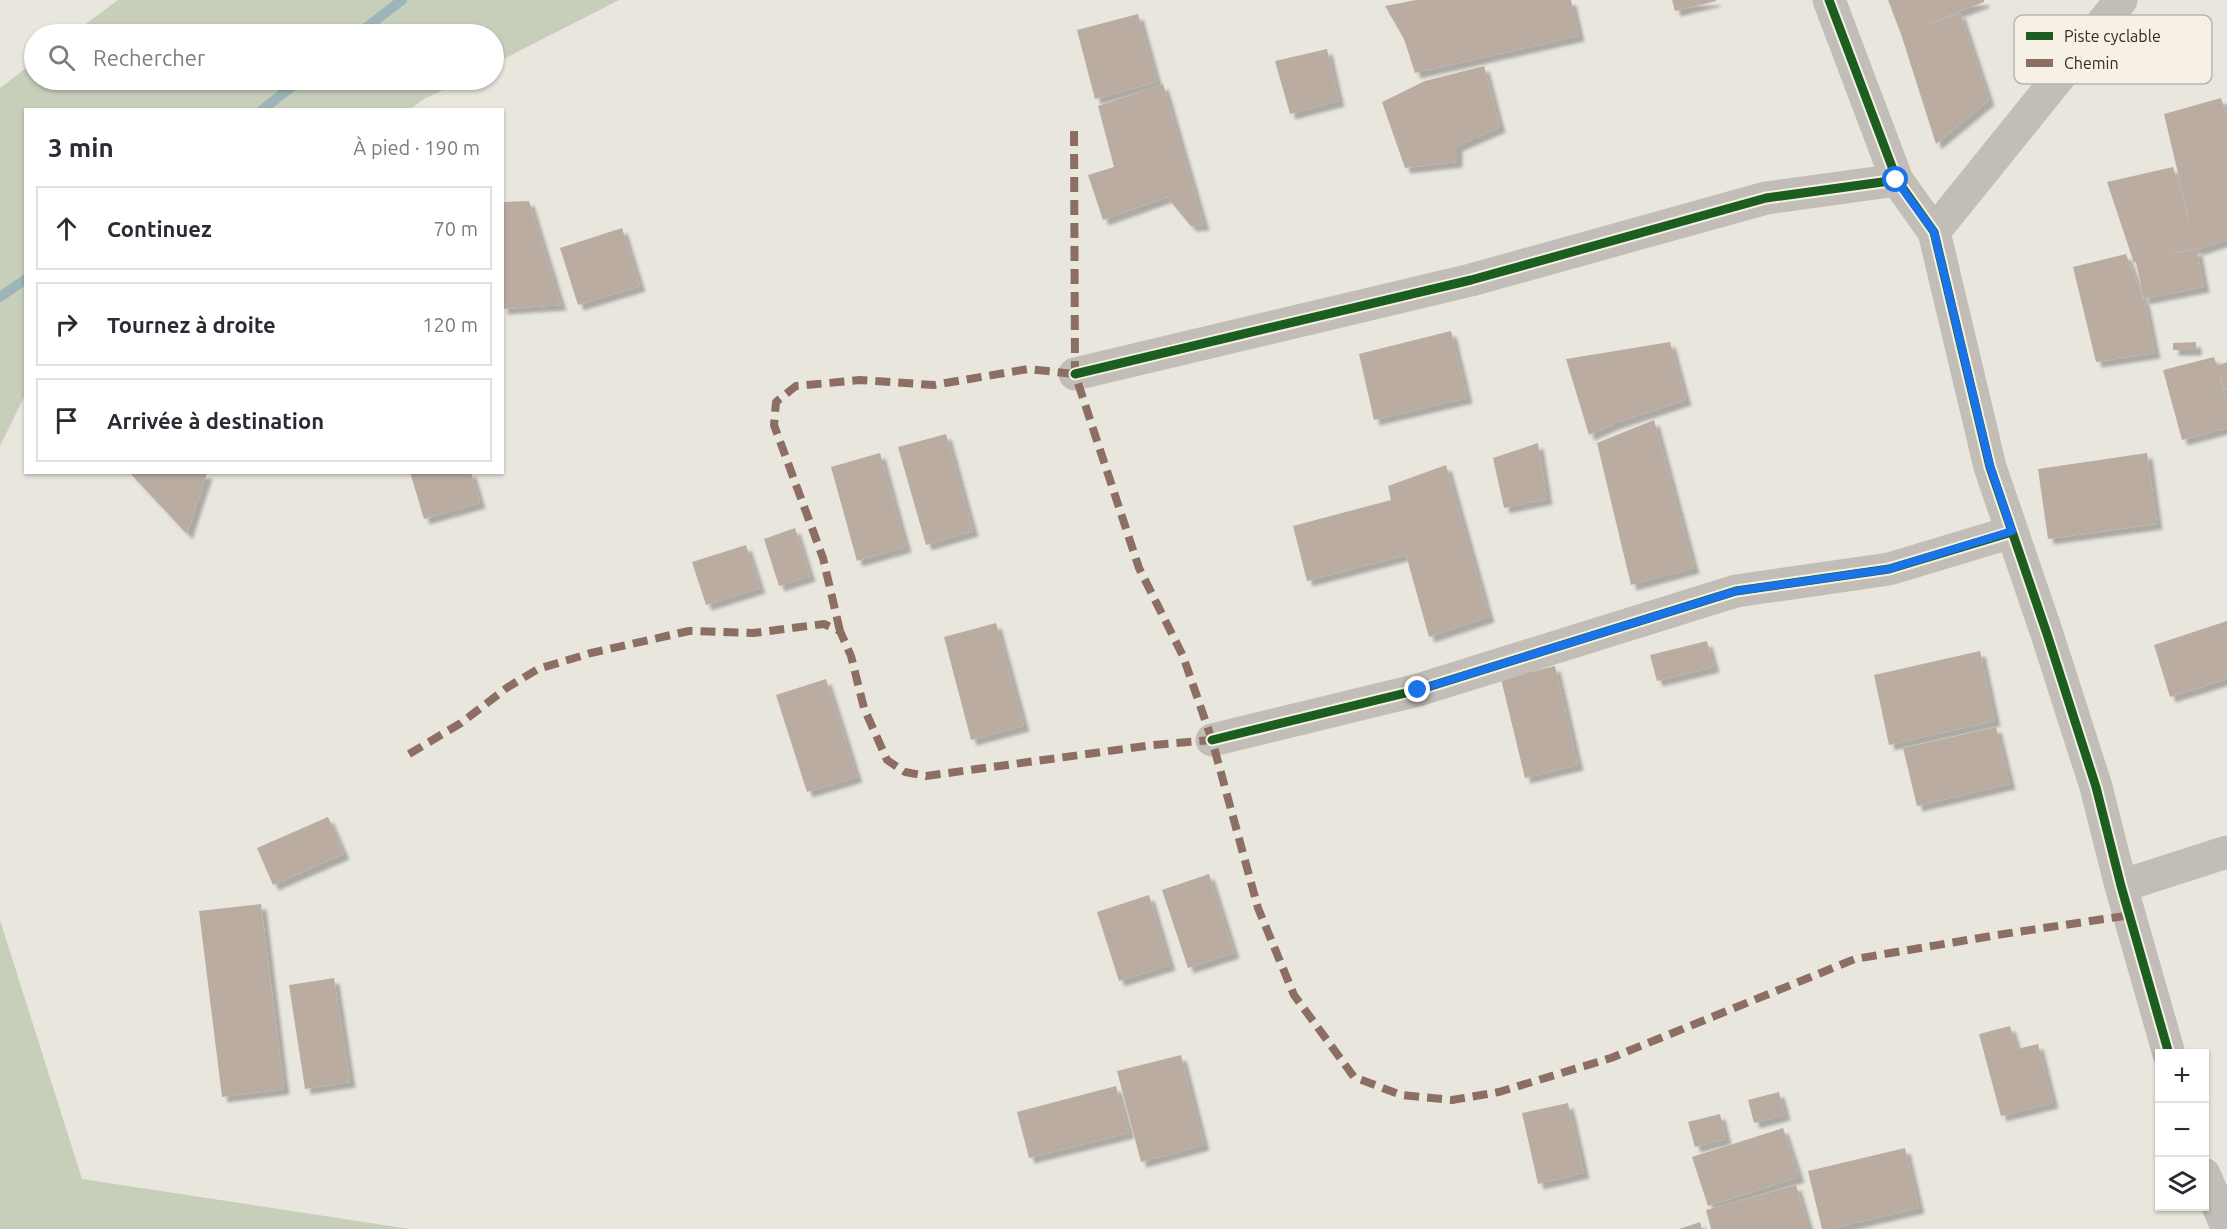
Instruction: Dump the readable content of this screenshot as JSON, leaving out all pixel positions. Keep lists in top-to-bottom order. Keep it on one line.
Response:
{"legend":["Piste cyclable","Chemin"],"page":{"search":"Rechercher","heading":["3 min","À pied · 190 m"],"list":[["Continuez","70 m"],["Tournez à droite","120 m"],"Arrivée à destination"],"map_buttons":["+","−"]}}
